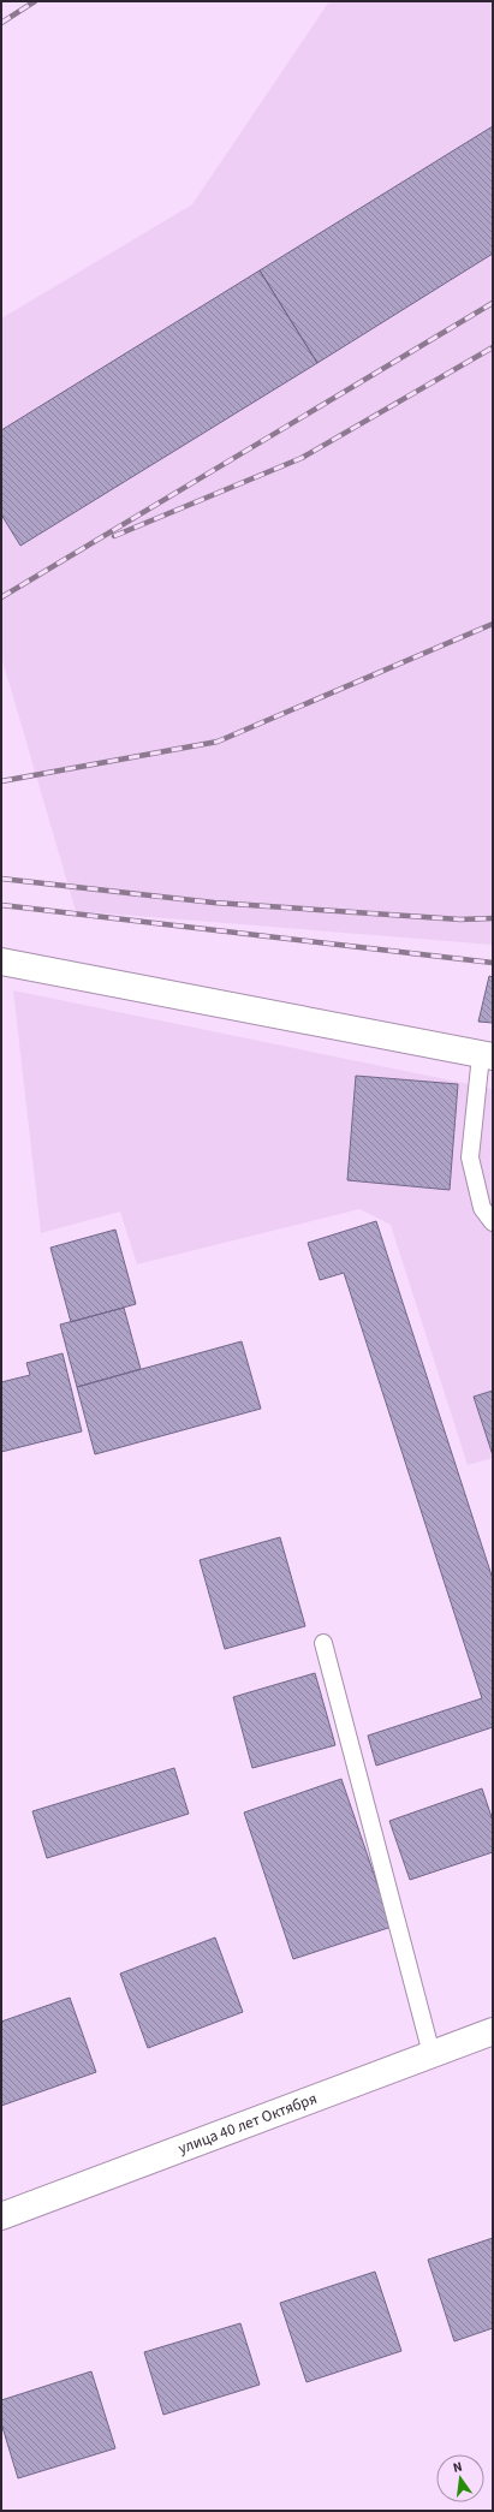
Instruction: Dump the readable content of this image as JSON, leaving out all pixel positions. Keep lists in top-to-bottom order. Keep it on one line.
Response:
{"streets":{"main road":["улица 40 лет Октября"]},"north":"top"}
